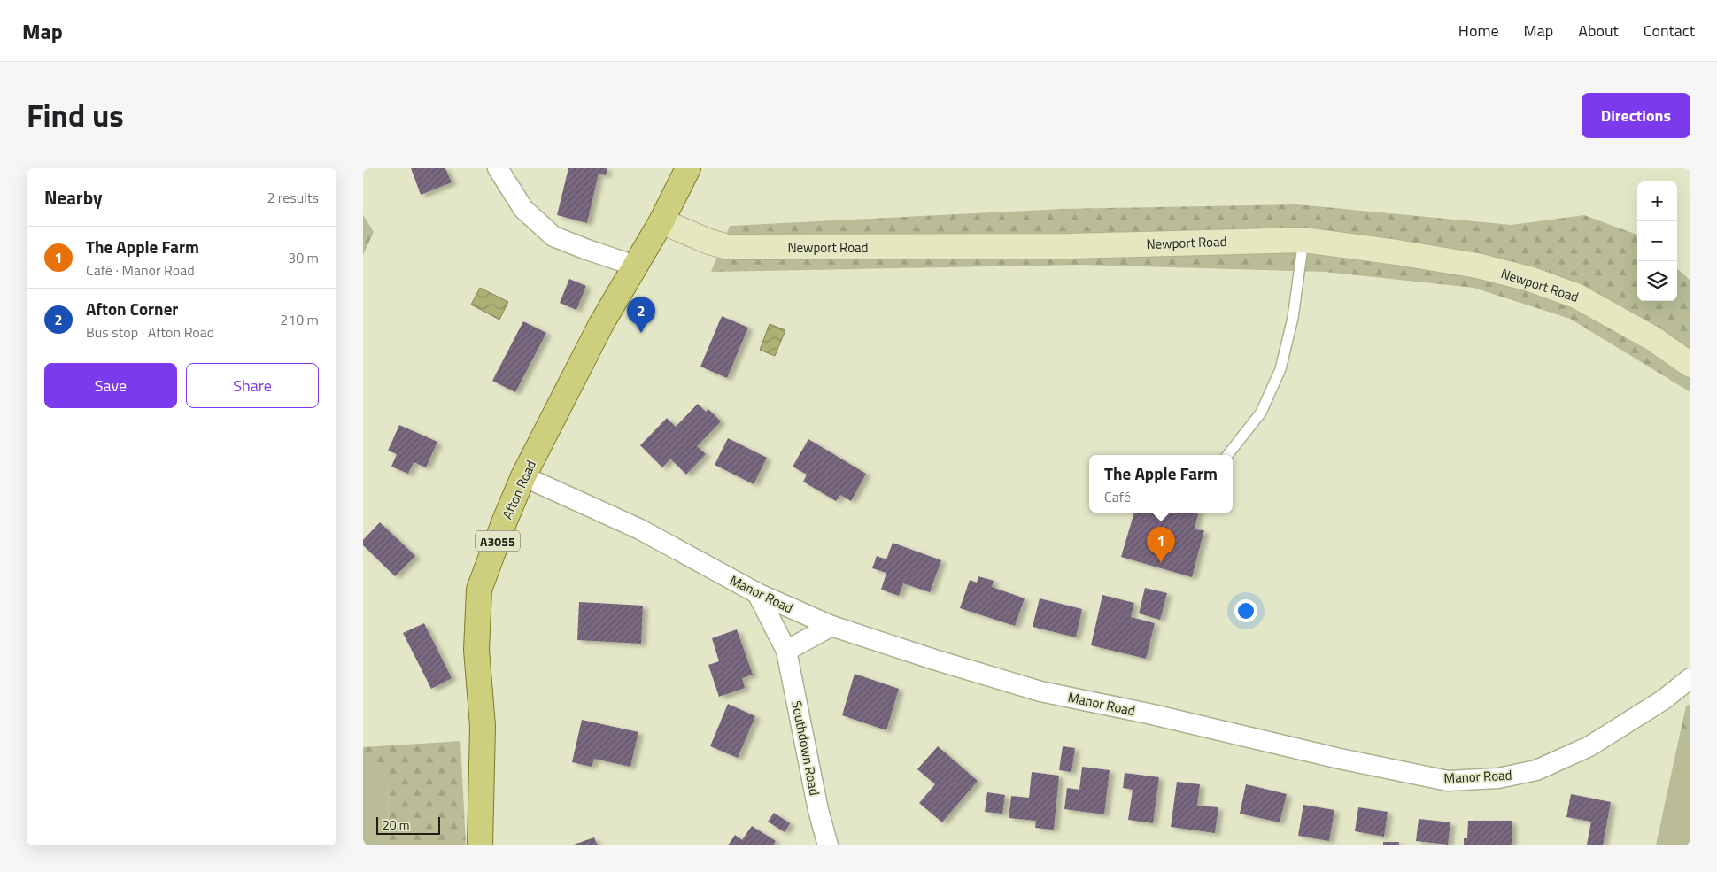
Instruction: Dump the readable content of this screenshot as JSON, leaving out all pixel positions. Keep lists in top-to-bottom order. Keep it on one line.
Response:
{"streets":{"main road":["Newport Road","Afton Road","A3055"],"street":["Manor Road","Southdown Road"]},"crossings":[["Newport Road","Afton Road"],["Afton Road","Manor Road"],["Manor Road","Southdown Road"]],"scale_bar":"20 m","page":{"header":"Map","nav":["Home","Map","About","Contact"],"title":"Find us","buttons":["Directions",["Save","Share"]],"heading":["Nearby","2 results"],"map_buttons":["+","−"],"list":[{"mark":"1","name":"The Apple Farm","note":"Café · Manor Road","value":"30 m"},{"mark":"2","name":"Afton Corner","note":"Bus stop · Afton Road","value":"210 m"}],"pins":["2","1"],"popup":["The Apple Farm","Café"],"scale":"20 m"}}
